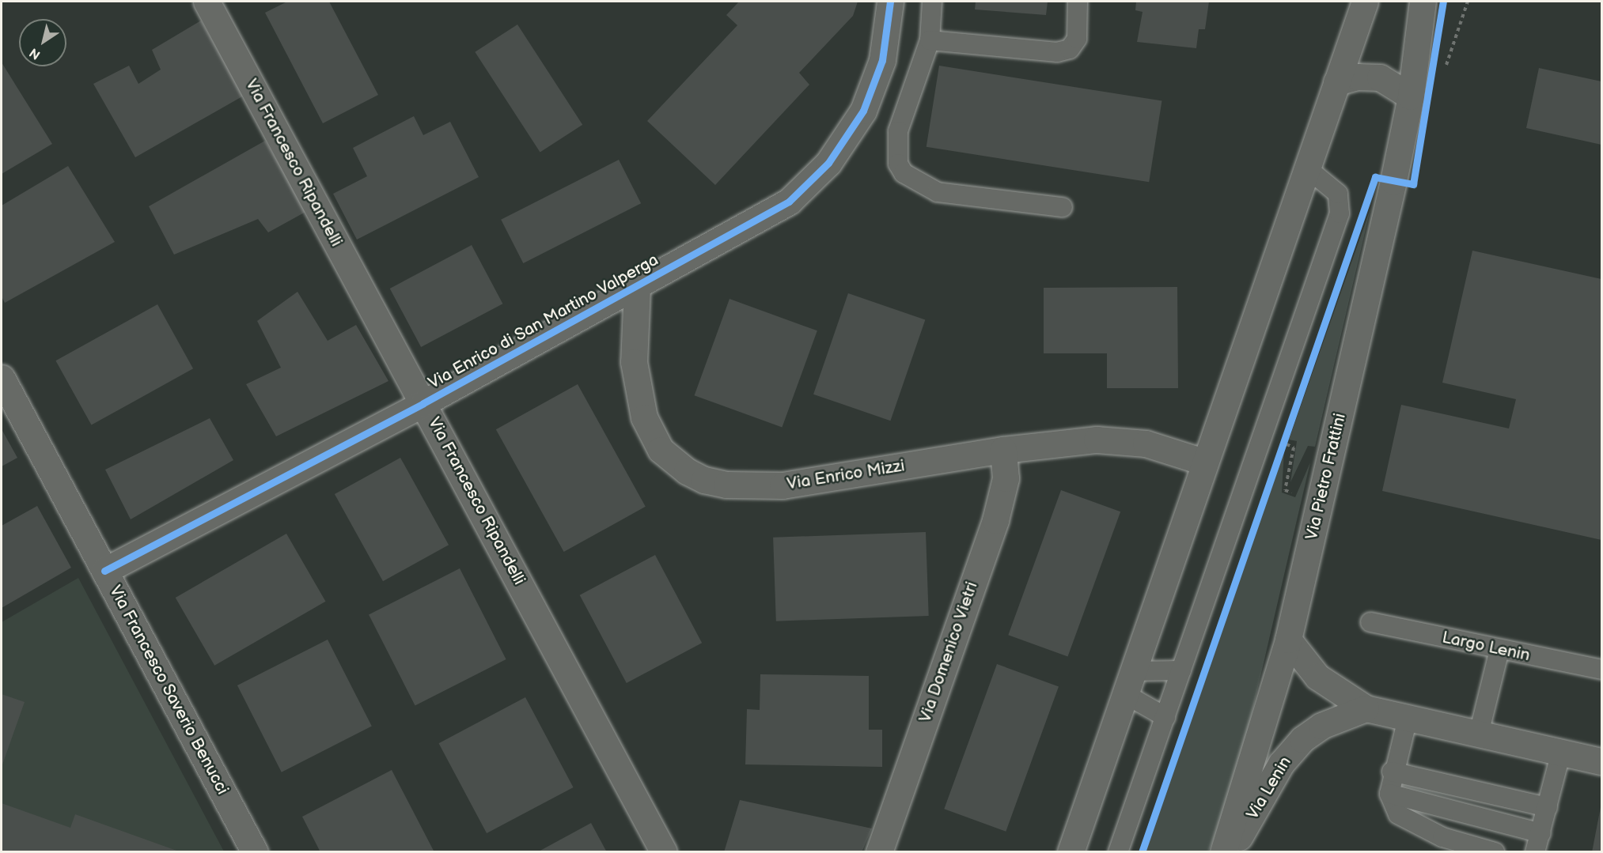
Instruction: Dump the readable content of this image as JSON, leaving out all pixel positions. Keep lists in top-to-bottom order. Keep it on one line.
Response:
{"streets":{"street":["Via Francesco Ripandelli","Via Enrico di San Martino Valperga","Via Enrico Mizzi","Via Pietro Frattini","Via Domenico Vietri","Via Francesco Saverio Benucci","Via Lenin"],"lane":["Largo Lenin"]},"crossings":[["Via Francesco Ripandelli","Via Enrico di San Martino Valperga"],["Via Enrico di San Martino Valperga","Via Enrico Mizzi"],["Via Enrico di San Martino Valperga","Via Francesco Saverio Benucci"],["Via Enrico Mizzi","Via Domenico Vietri"]],"north":"bottom left"}
